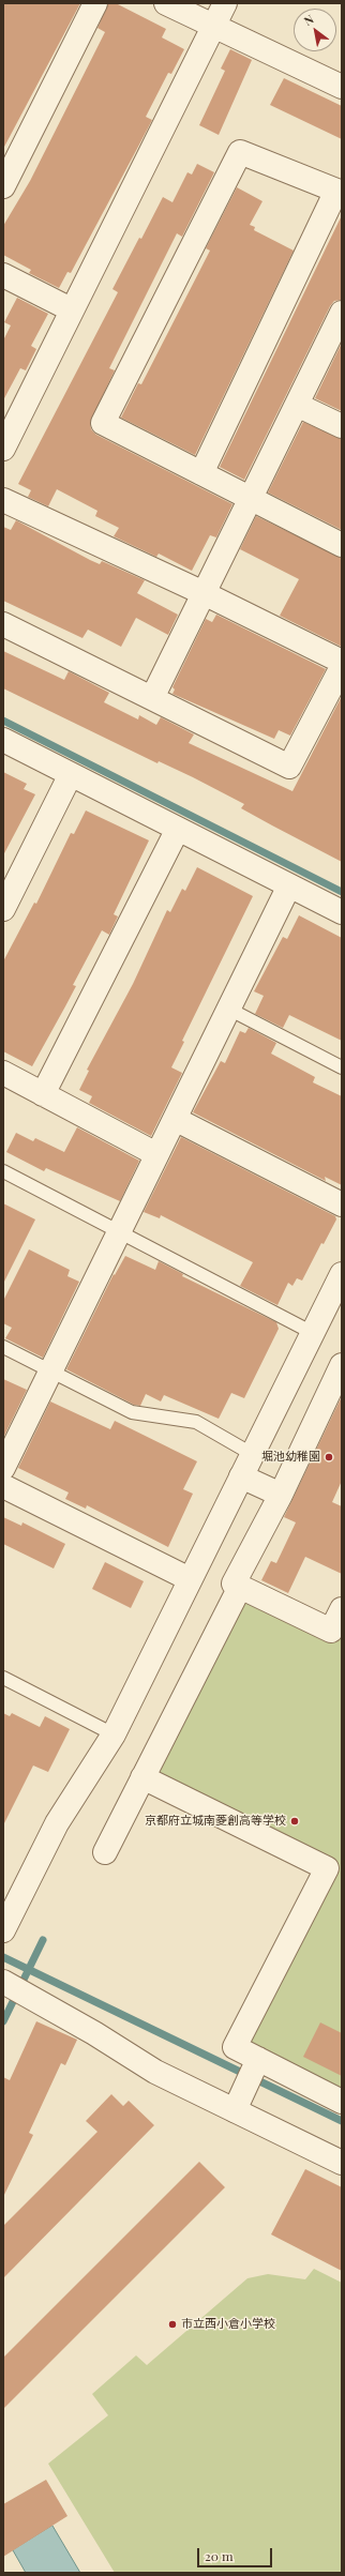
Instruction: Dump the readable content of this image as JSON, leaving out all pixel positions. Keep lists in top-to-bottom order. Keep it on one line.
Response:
{"places":["堀池幼稚園","京都府立城南菱創高等学校","市立西小倉小学校"],"scale_bar":"20 m","north":"top left"}
